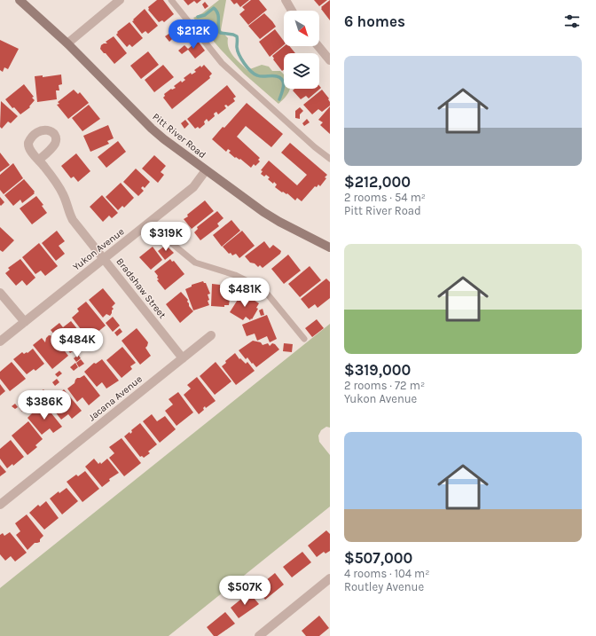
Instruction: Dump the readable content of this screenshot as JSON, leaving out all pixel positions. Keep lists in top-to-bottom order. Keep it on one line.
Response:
{"streets":{"main road":["Pitt River Road"],"street":["Yukon Avenue","Bradshaw Street","Jacana Avenue"]},"crossings":[["Pitt River Road","Yukon Avenue"],["Yukon Avenue","Bradshaw Street"],["Bradshaw Street","Jacana Avenue"]],"north":"bottom right","page":{"heading":"6 homes","price":["$212K","$319K","$481K","$484K","$386K","$507K"],"list":[{"name":"$212,000","note":"2 rooms · 54 m² · Pitt River Road"},{"name":"$319,000","note":"2 rooms · 72 m² · Yukon Avenue"},{"name":"$507,000","note":"4 rooms · 104 m² · Routley Avenue"}]}}
